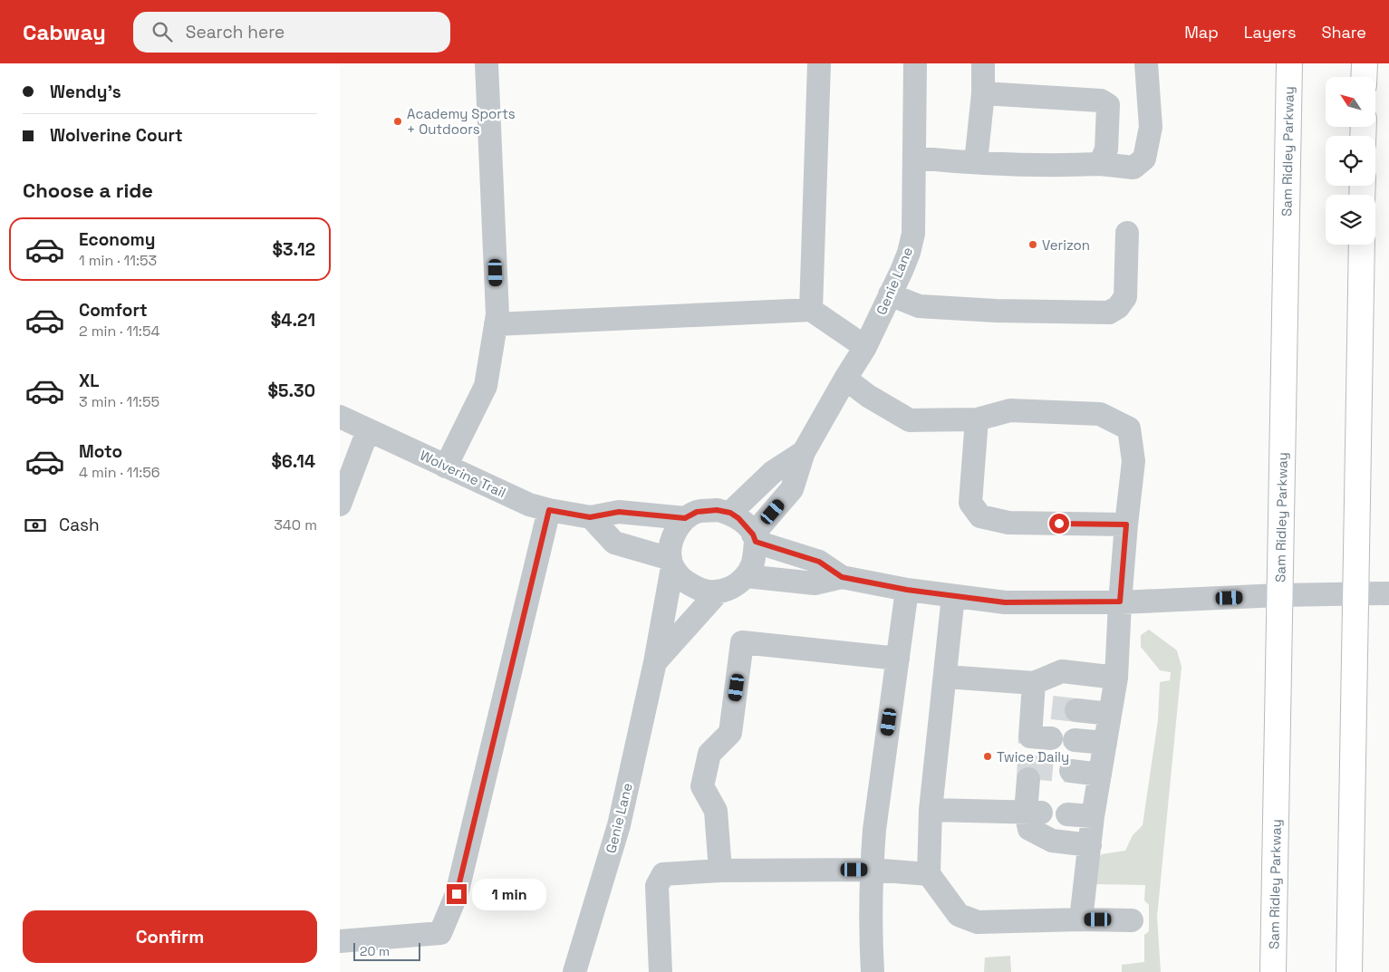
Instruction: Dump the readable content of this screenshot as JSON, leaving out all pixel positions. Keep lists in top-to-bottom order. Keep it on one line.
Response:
{"streets":{"main road":["Sam Ridley Parkway"],"street":["Genie Lane","Wolverine Trail"]},"crossings":[["Genie Lane","Wolverine Trail"]],"places":["Academy Sports + Outdoors","Verizon","Twice Daily"],"scale_bar":"20 m","north":"top left","page":{"header":"Cabway","search":"Search here","nav":["Map","Layers","Share"],"banner":["Wendy's","Wolverine Court"],"heading":"Choose a ride","list":[{"name":"Economy","note":"1 min · 11:53","value":"$3.12"},{"name":"Comfort","note":"2 min · 11:54","value":"$4.21"},{"name":"XL","note":"3 min · 11:55","value":"$5.30"},{"name":"Moto","note":"4 min · 11:56","value":"$6.14"}],"pay":["Cash","340 m"],"bubble":"1 min","buttons":"Confirm","scale":"20 m"}}
